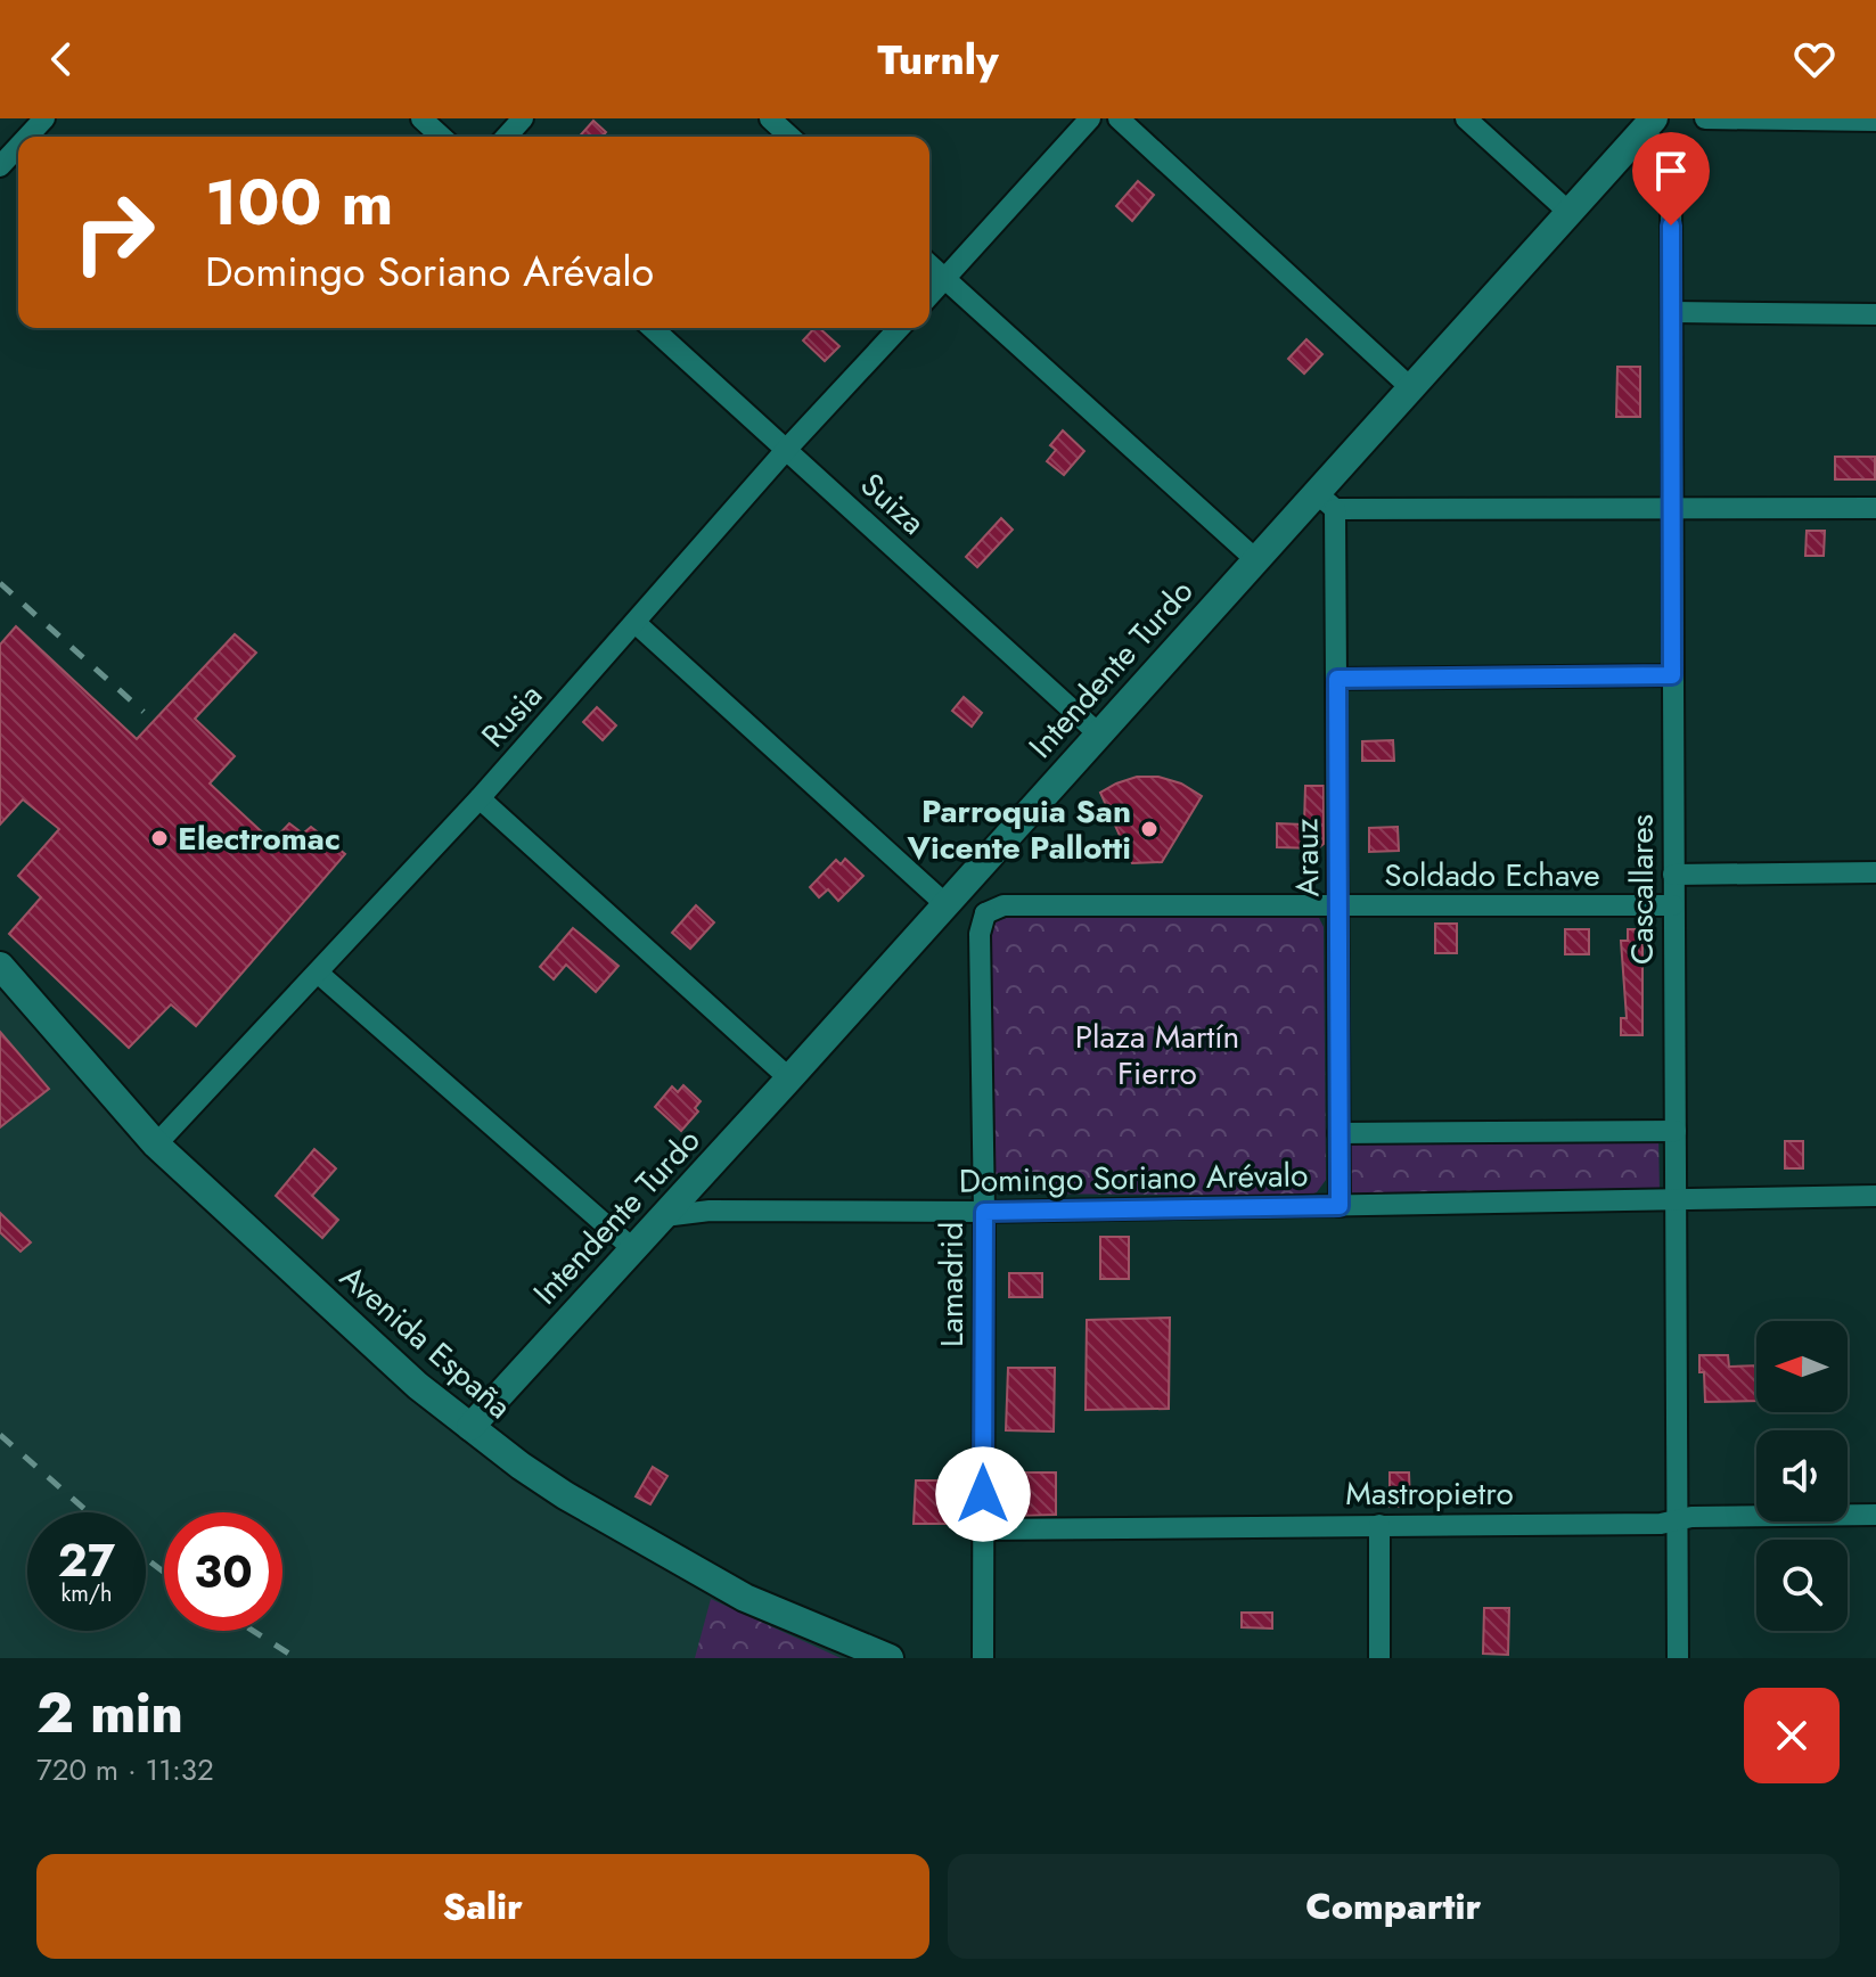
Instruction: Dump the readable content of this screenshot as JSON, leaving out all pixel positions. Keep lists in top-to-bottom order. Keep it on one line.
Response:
{"streets":{"street":["Suiza","Intendente Turdo","Rusia","Arauz","Soldado Echave","Cascallares","Domingo Soriano Arévalo","Lamadrid","Avenida España","Mastropietro"]},"crossings":[["Suiza","Intendente Turdo"],["Suiza","Rusia"],["Intendente Turdo","Arauz"],["Intendente Turdo","Cascallares"],["Intendente Turdo","Domingo Soriano Arévalo"],["Intendente Turdo","Avenida España"],["Rusia","Avenida España"],["Arauz","Soldado Echave"],["Arauz","Domingo Soriano Arévalo"],["Soldado Echave","Cascallares"],["Soldado Echave","Lamadrid"],["Cascallares","Domingo Soriano Arévalo"],["Cascallares","Mastropietro"],["Domingo Soriano Arévalo","Lamadrid"],["Lamadrid","Mastropietro"]],"parks":["Plaza Martín Fierro"],"places":["Parroquia San Vicente Pallotti","Electromac"],"north":"left","page":{"header":"Turnly","turn":["100 m","Domingo Soriano Arévalo"],"speed":"27 km/h","limit":"30","heading":["2 min","720 m · 11:32"],"buttons":["Salir","Compartir"]}}
